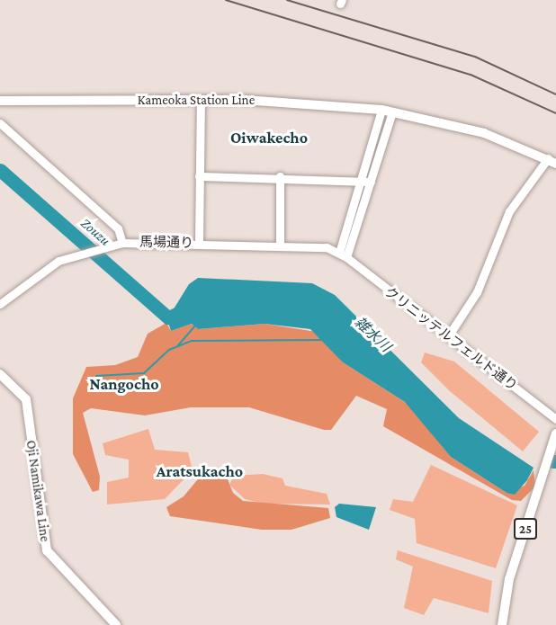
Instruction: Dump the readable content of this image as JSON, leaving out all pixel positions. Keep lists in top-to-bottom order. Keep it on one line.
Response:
{"streets":{"main road":["Kameoka Station Line","Oji Namikawa Line","25"],"street":["馬場通り","クリニッテルフェルド通り"]},"crossings":[["馬場通り","クリニッテルフェルド通り"]],"districts":["Oiwakecho","Nangocho","Aratsukacho"],"water":["Zouzu","雑水川"]}
